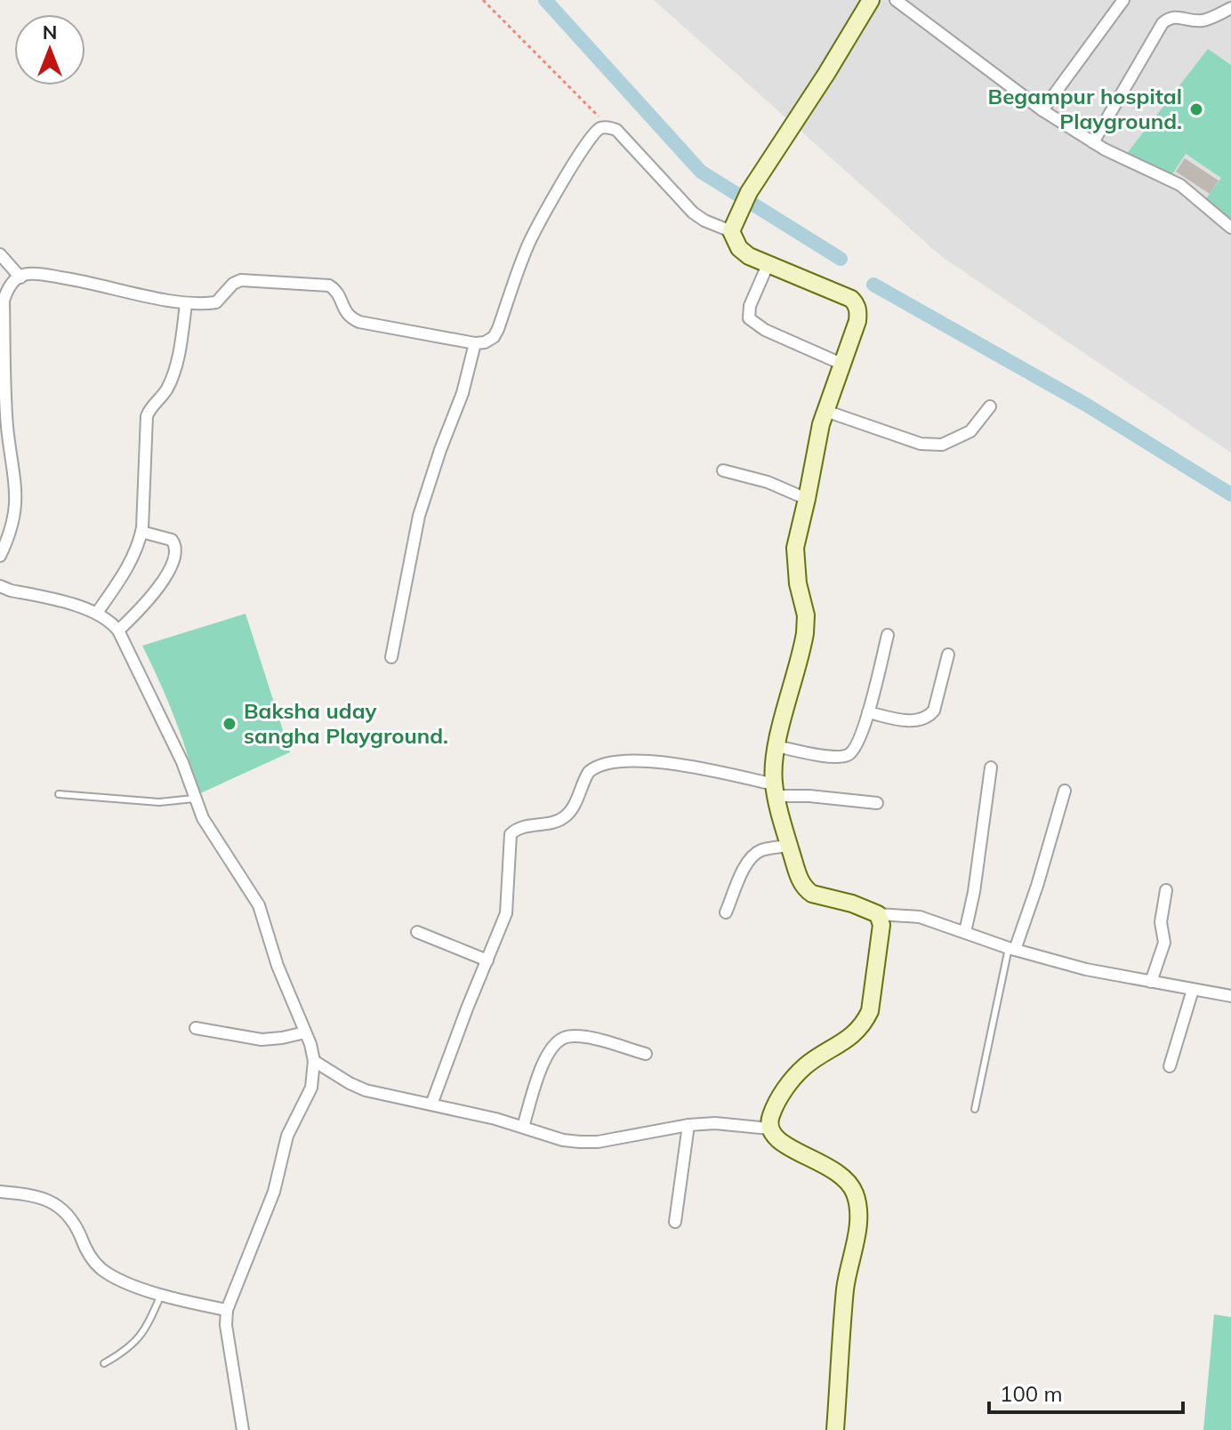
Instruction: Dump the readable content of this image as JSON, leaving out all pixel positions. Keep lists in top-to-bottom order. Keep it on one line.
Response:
{"places":["Begampur hospital Playground.","Baksha uday sangha Playground."],"scale_bar":"100 m","north":"top"}
